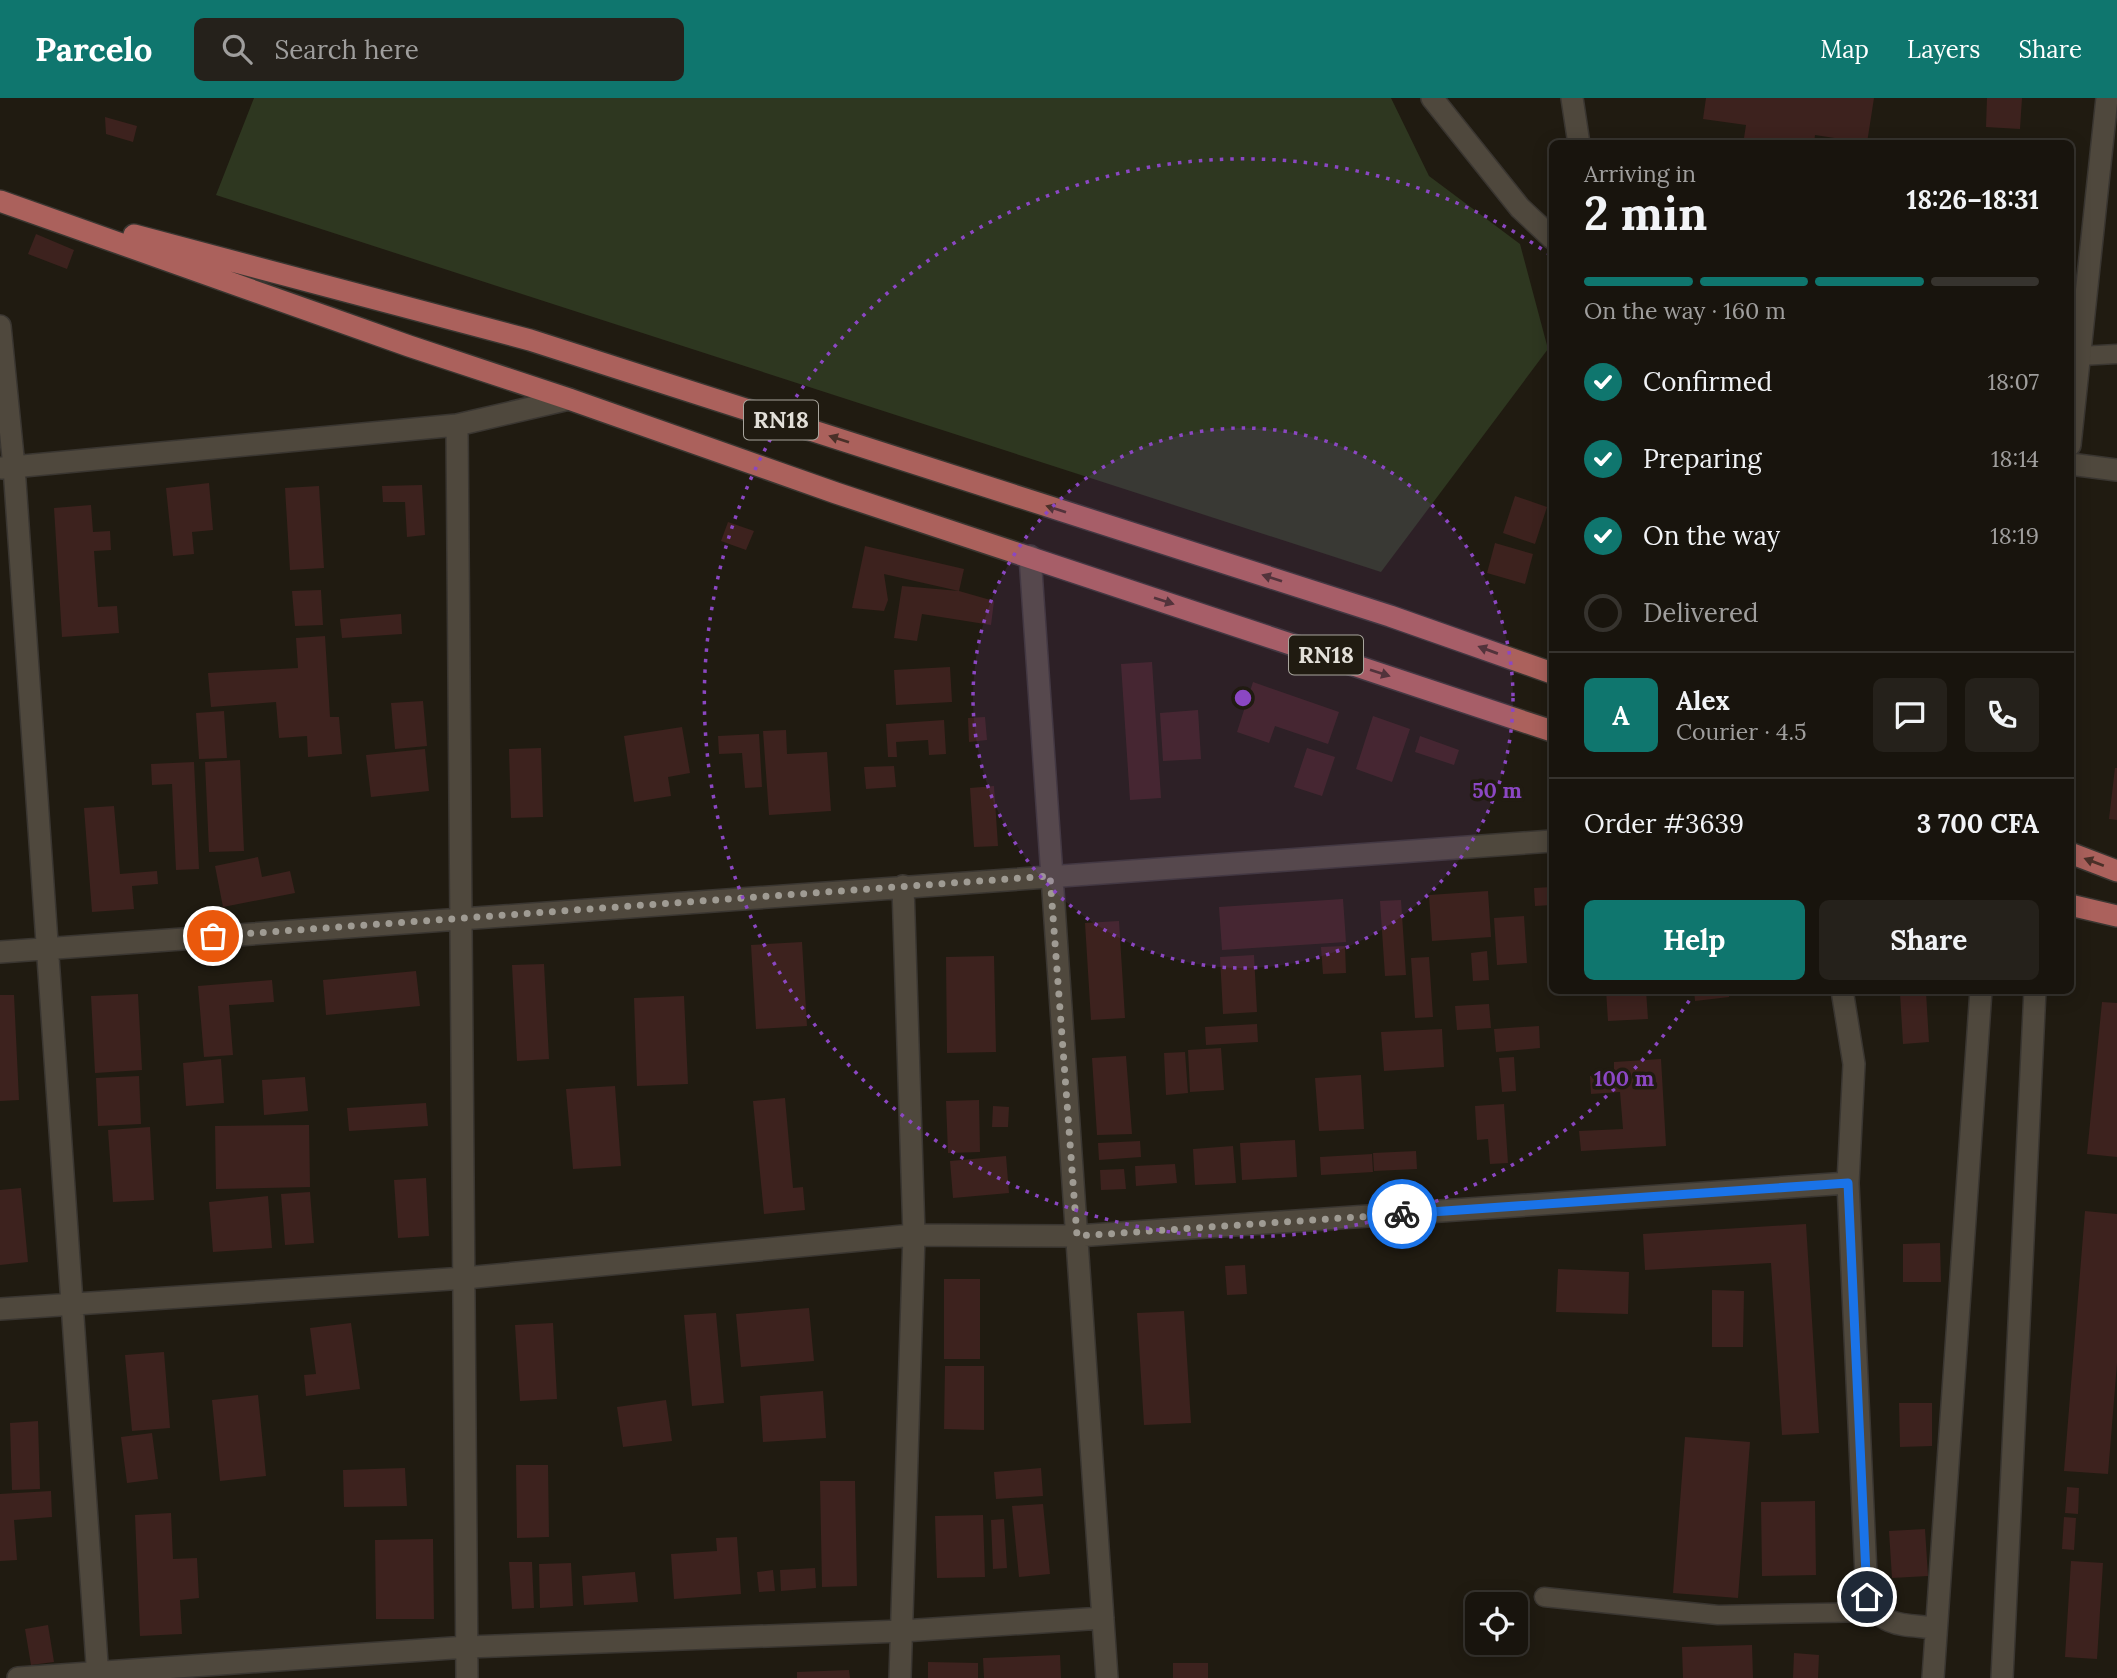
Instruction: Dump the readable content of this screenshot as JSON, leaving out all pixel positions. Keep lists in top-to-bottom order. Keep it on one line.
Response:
{"streets":{"main road":["RN18"]},"page":{"header":"Parcelo","search":"Search here","nav":["Map","Layers","Share"],"heading":["2 min","Arriving in","18:26–18:31"],"panel":["Alex","Courier · 4.5","Order #3639","3 700 CFA"],"bar":"On the way · 160 m","list":[["Confirmed","18:07"],["Preparing","18:14"],["On the way","18:19"],"Delivered"],"round":"A","buttons":["Help","Share"]},"rings":["50 m","100 m"]}
